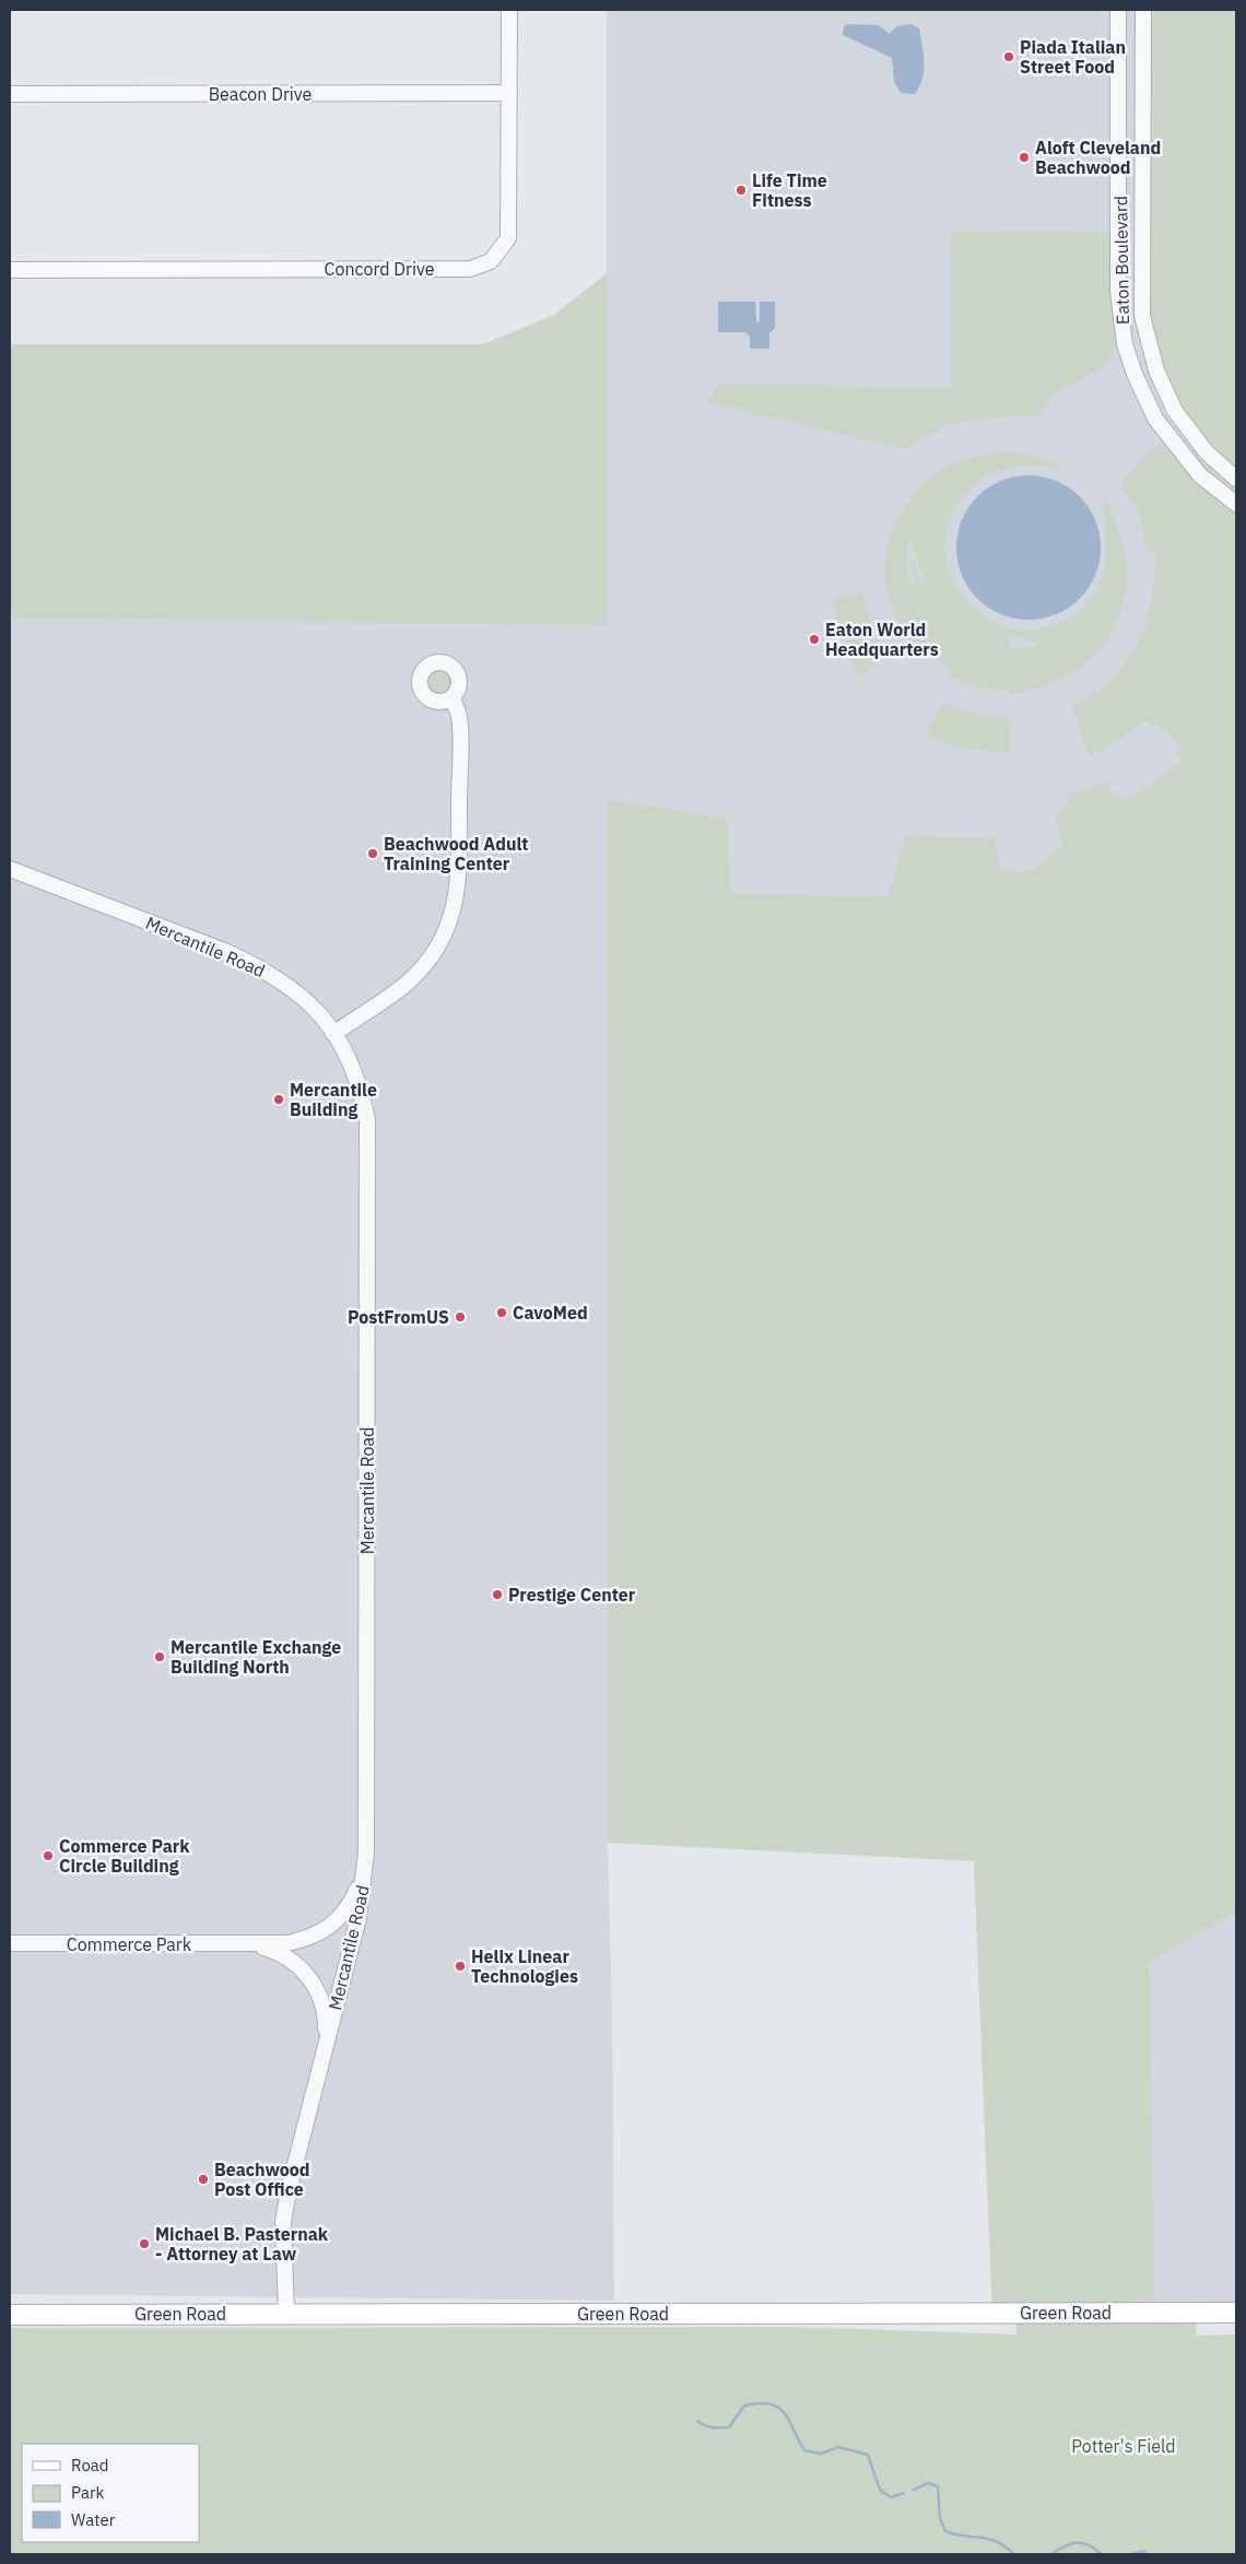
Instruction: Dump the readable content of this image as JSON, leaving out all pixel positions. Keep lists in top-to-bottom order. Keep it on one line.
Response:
{"streets":{"main road":["Green Road"],"street":["Beacon Drive","Eaton Boulevard","Concord Drive","Mercantile Road","Commerce Park"]},"crossings":[["Beacon Drive","Concord Drive"],["Mercantile Road","Commerce Park"],["Mercantile Road","Green Road"]],"parks":["Potter's Field"],"places":["Piada Italian Street Food","Aloft Cleveland Beachwood","Life Time Fitness","Eaton World Headquarters","Beachwood Adult Training Center","Mercantile Building","CavoMed","PostFromUS","Prestige Center","Mercantile Exchange Building North","Commerce Park Circle Building","Helix Linear Technologies","Beachwood Post Office","Michael B. Pasternak - Attorney at Law"],"legend":["Road","Park","Water"]}
